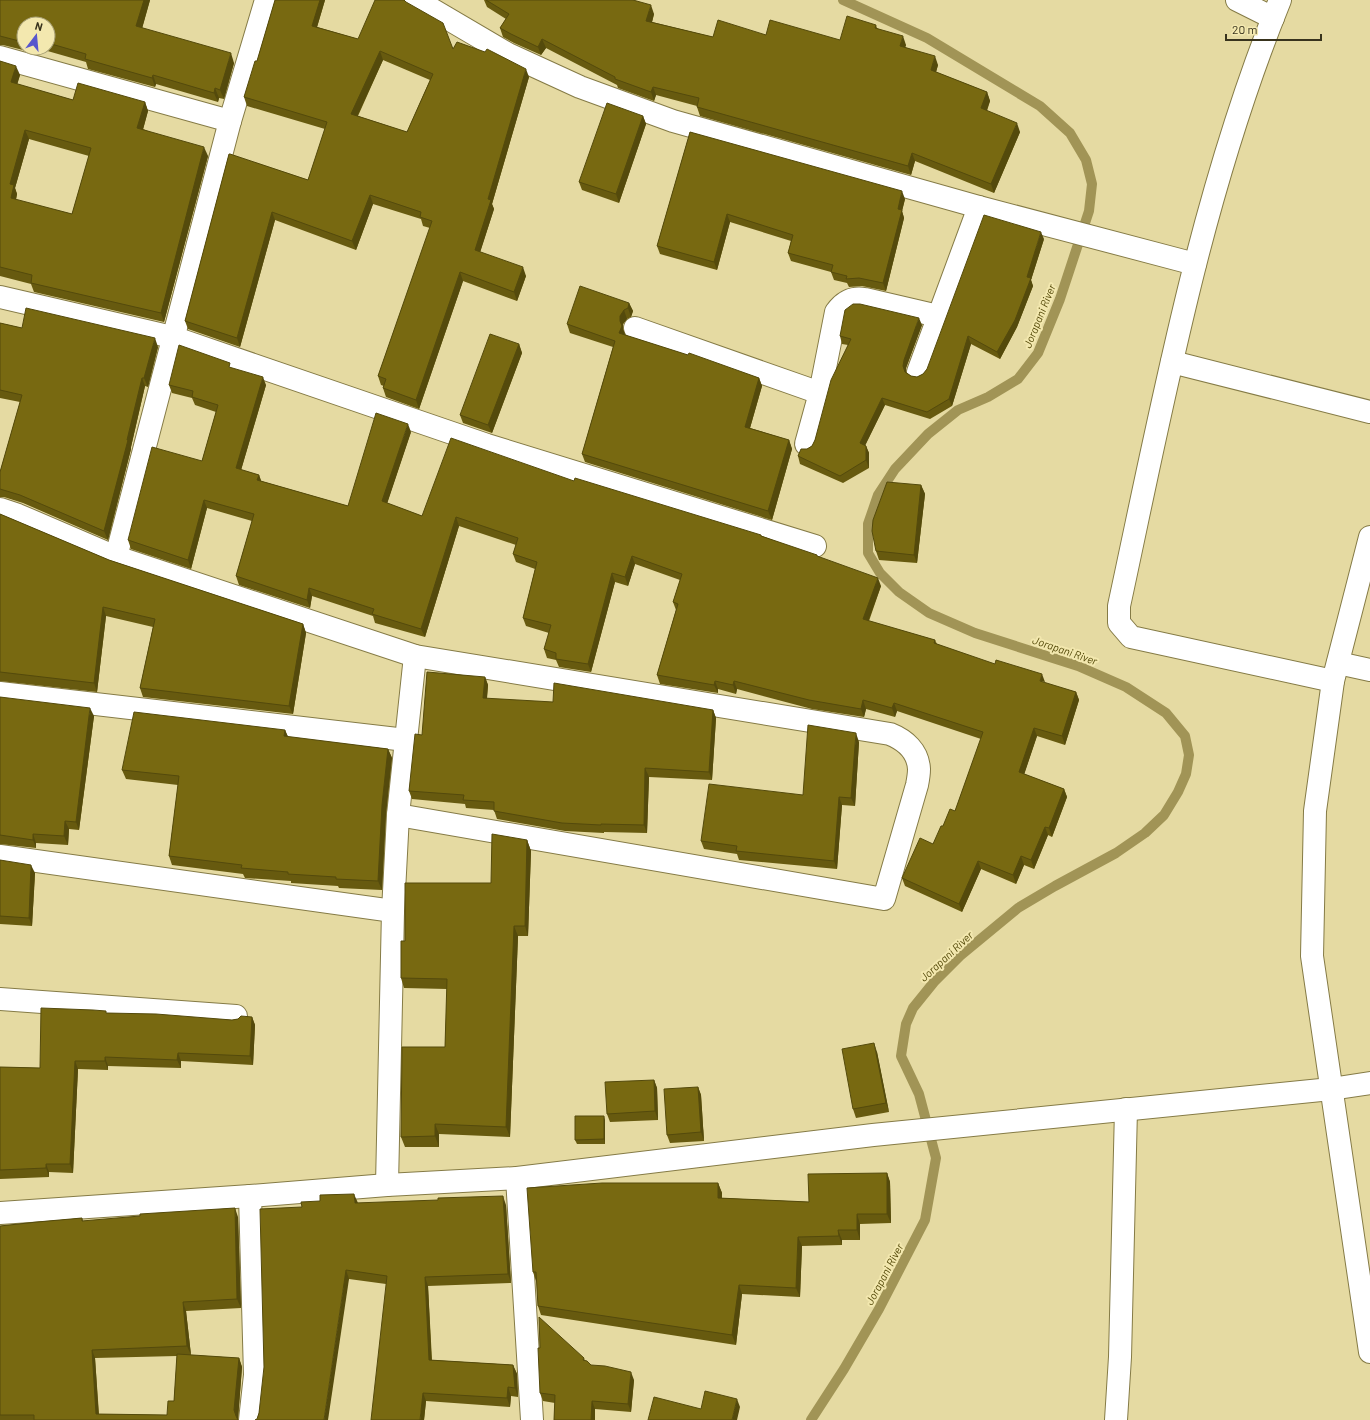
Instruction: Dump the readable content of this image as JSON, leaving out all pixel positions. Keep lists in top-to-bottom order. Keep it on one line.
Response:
{"water":["Jorapani River"],"scale_bar":"20 m","north":"top"}
